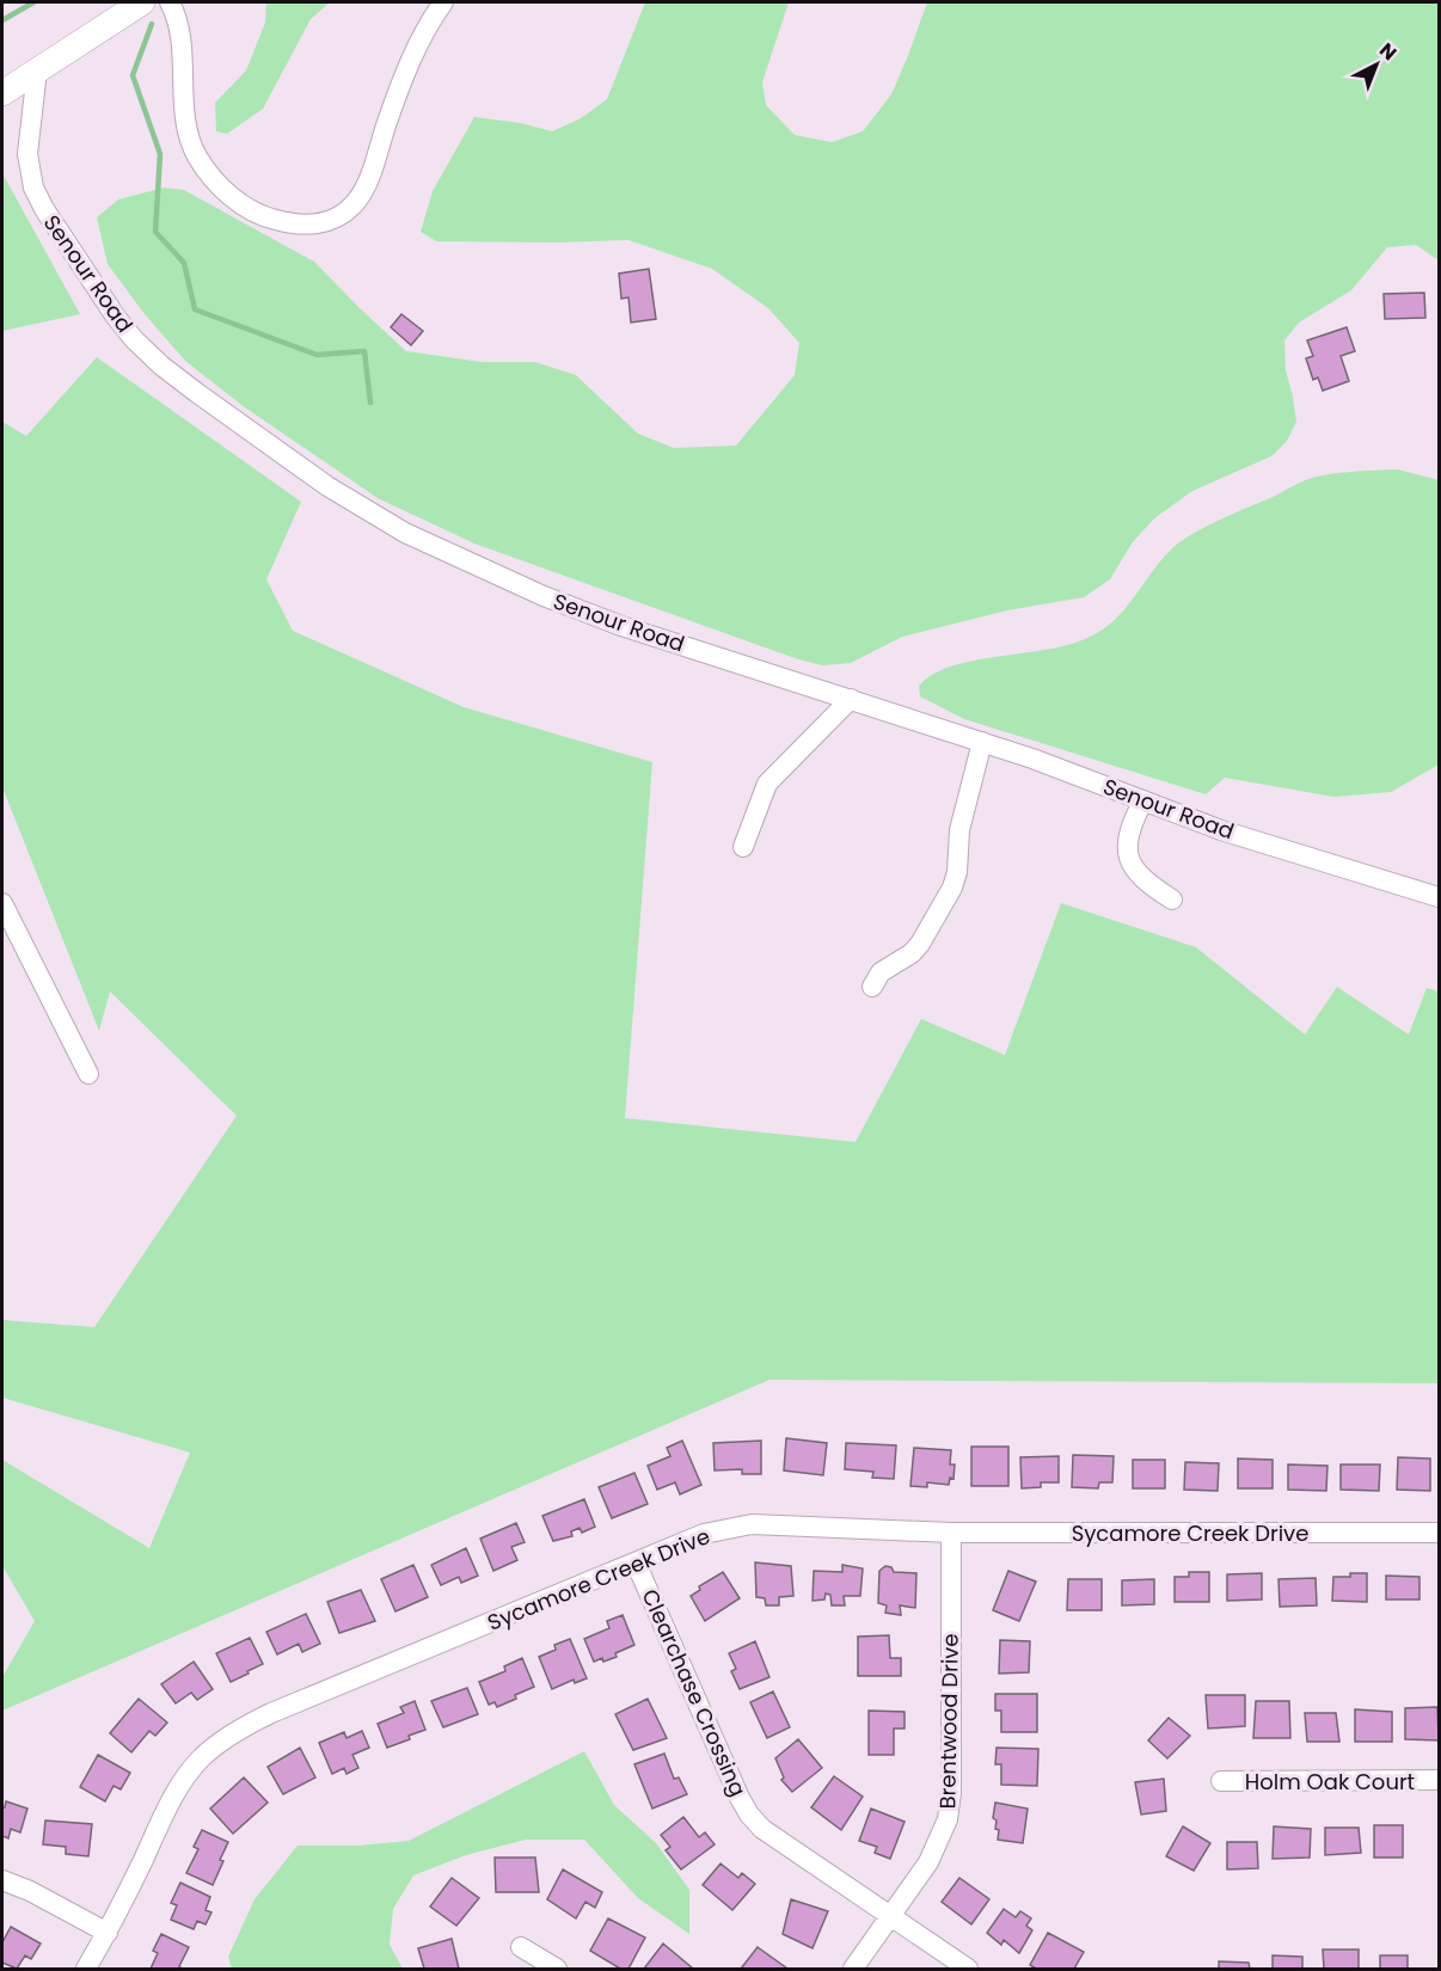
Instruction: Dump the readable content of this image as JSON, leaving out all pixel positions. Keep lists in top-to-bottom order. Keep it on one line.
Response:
{"streets":{"street":["Senour Road","Sycamore Creek Drive","Clearchase Crossing","Brentwood Drive","Holm Oak Court"]},"crossings":[["Sycamore Creek Drive","Clearchase Crossing"],["Sycamore Creek Drive","Brentwood Drive"],["Clearchase Crossing","Brentwood Drive"]],"north":"top right"}
